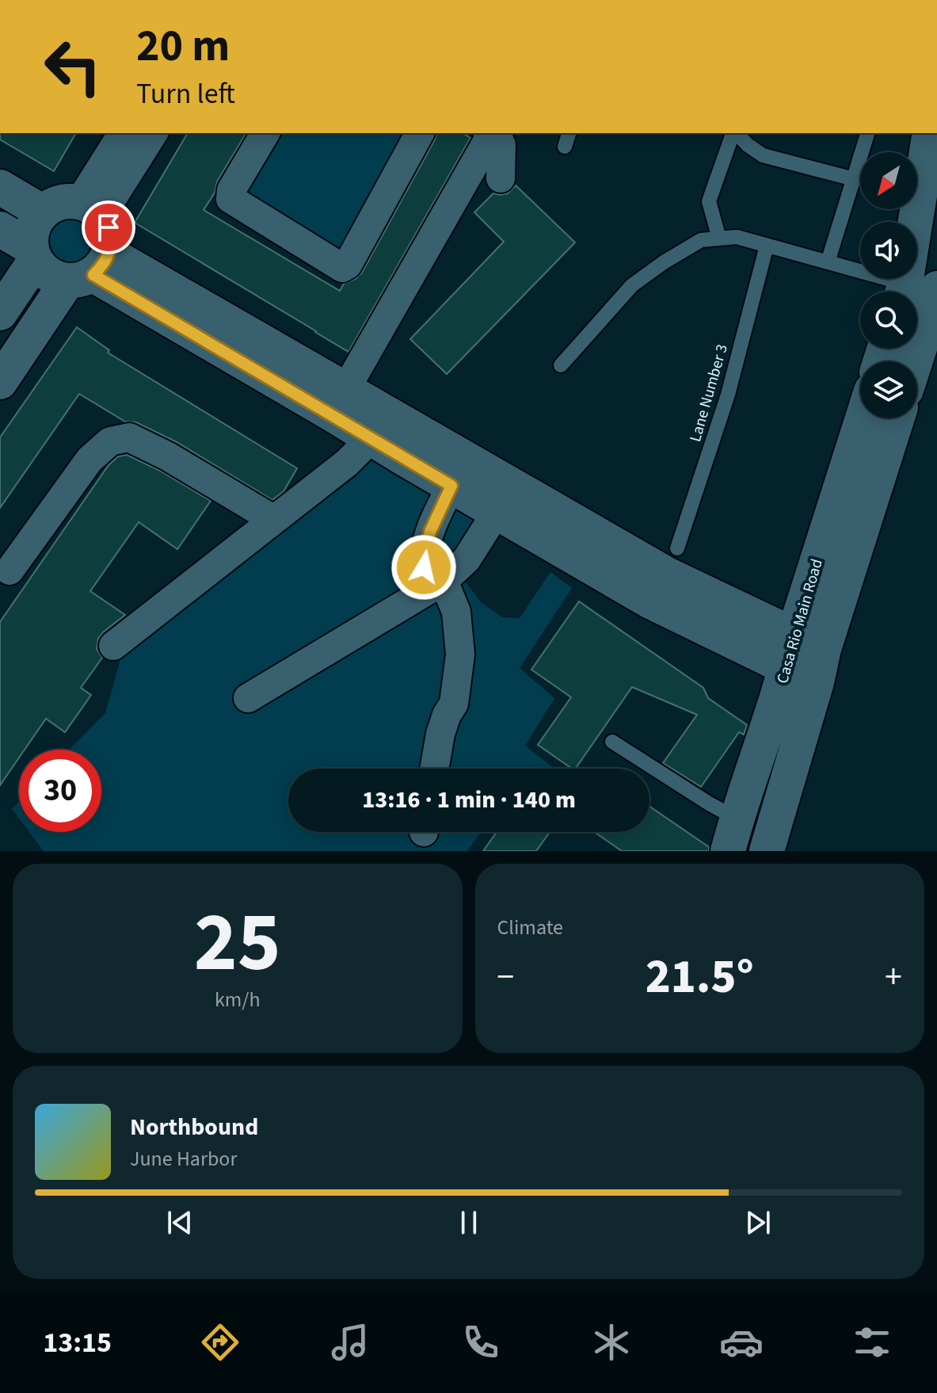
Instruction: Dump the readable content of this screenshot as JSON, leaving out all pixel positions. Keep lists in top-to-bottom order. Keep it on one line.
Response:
{"streets":{"street":["Casa Rio Main Road"],"lane":["Lane Number 3"]},"north":"bottom left","page":{"turn":["20 m","Turn left"],"limit":"30","trip":"13:16 · 1 min · 140 m","tile":[["25","km/h"],"Climate"],"heat":["−","21.5°","+"],"song":["Northbound","June Harbor"],"tabs":"13:15"}}
